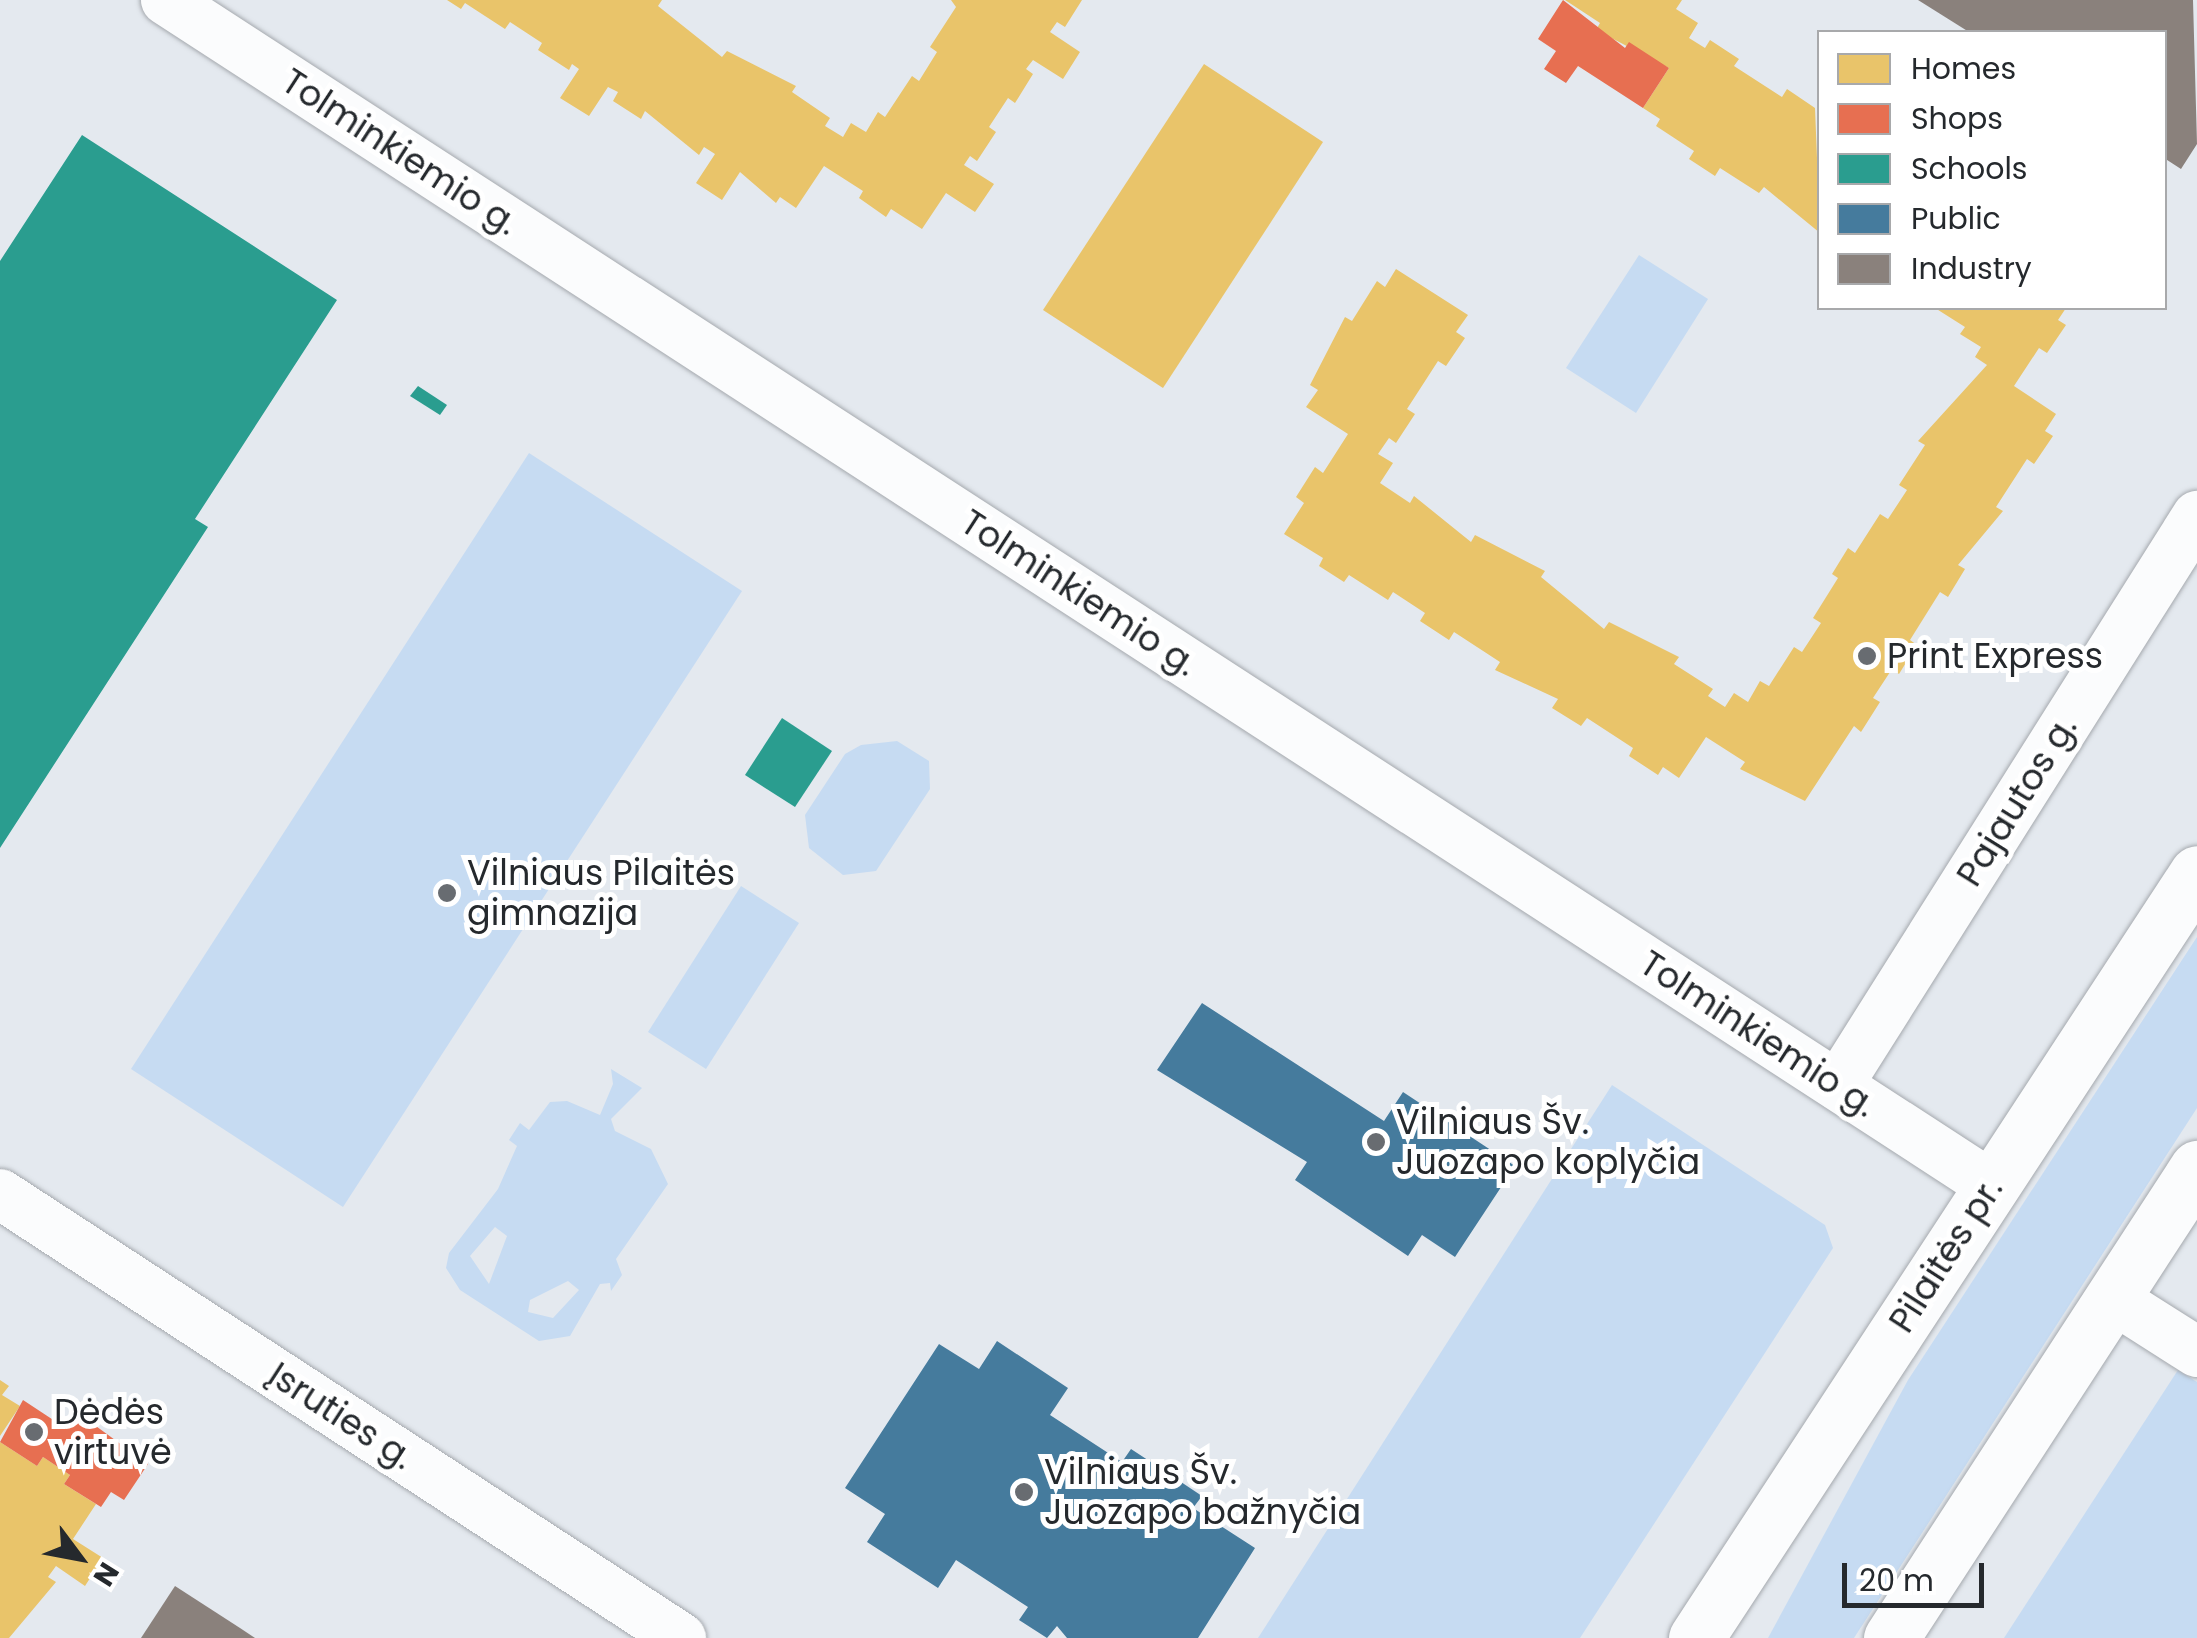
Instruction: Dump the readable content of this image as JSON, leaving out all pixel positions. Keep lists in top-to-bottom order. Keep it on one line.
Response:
{"streets":{"main road":["Pilaitės pr."],"street":["Tolminkiemio g.","Pajautos g.","Įsruties g."]},"crossings":[["Tolminkiemio g.","Pajautos g."],["Tolminkiemio g.","Pilaitės pr."]],"places":["Print Express","Vilniaus Pilaitės gimnazija","Vilniaus Šv. Juozapo koplyčia","Dėdės virtuvė","Vilniaus Šv. Juozapo bažnyčia"],"legend":["Homes","Shops","Schools","Public","Industry"],"scale_bar":"20 m","north":"bottom right"}
